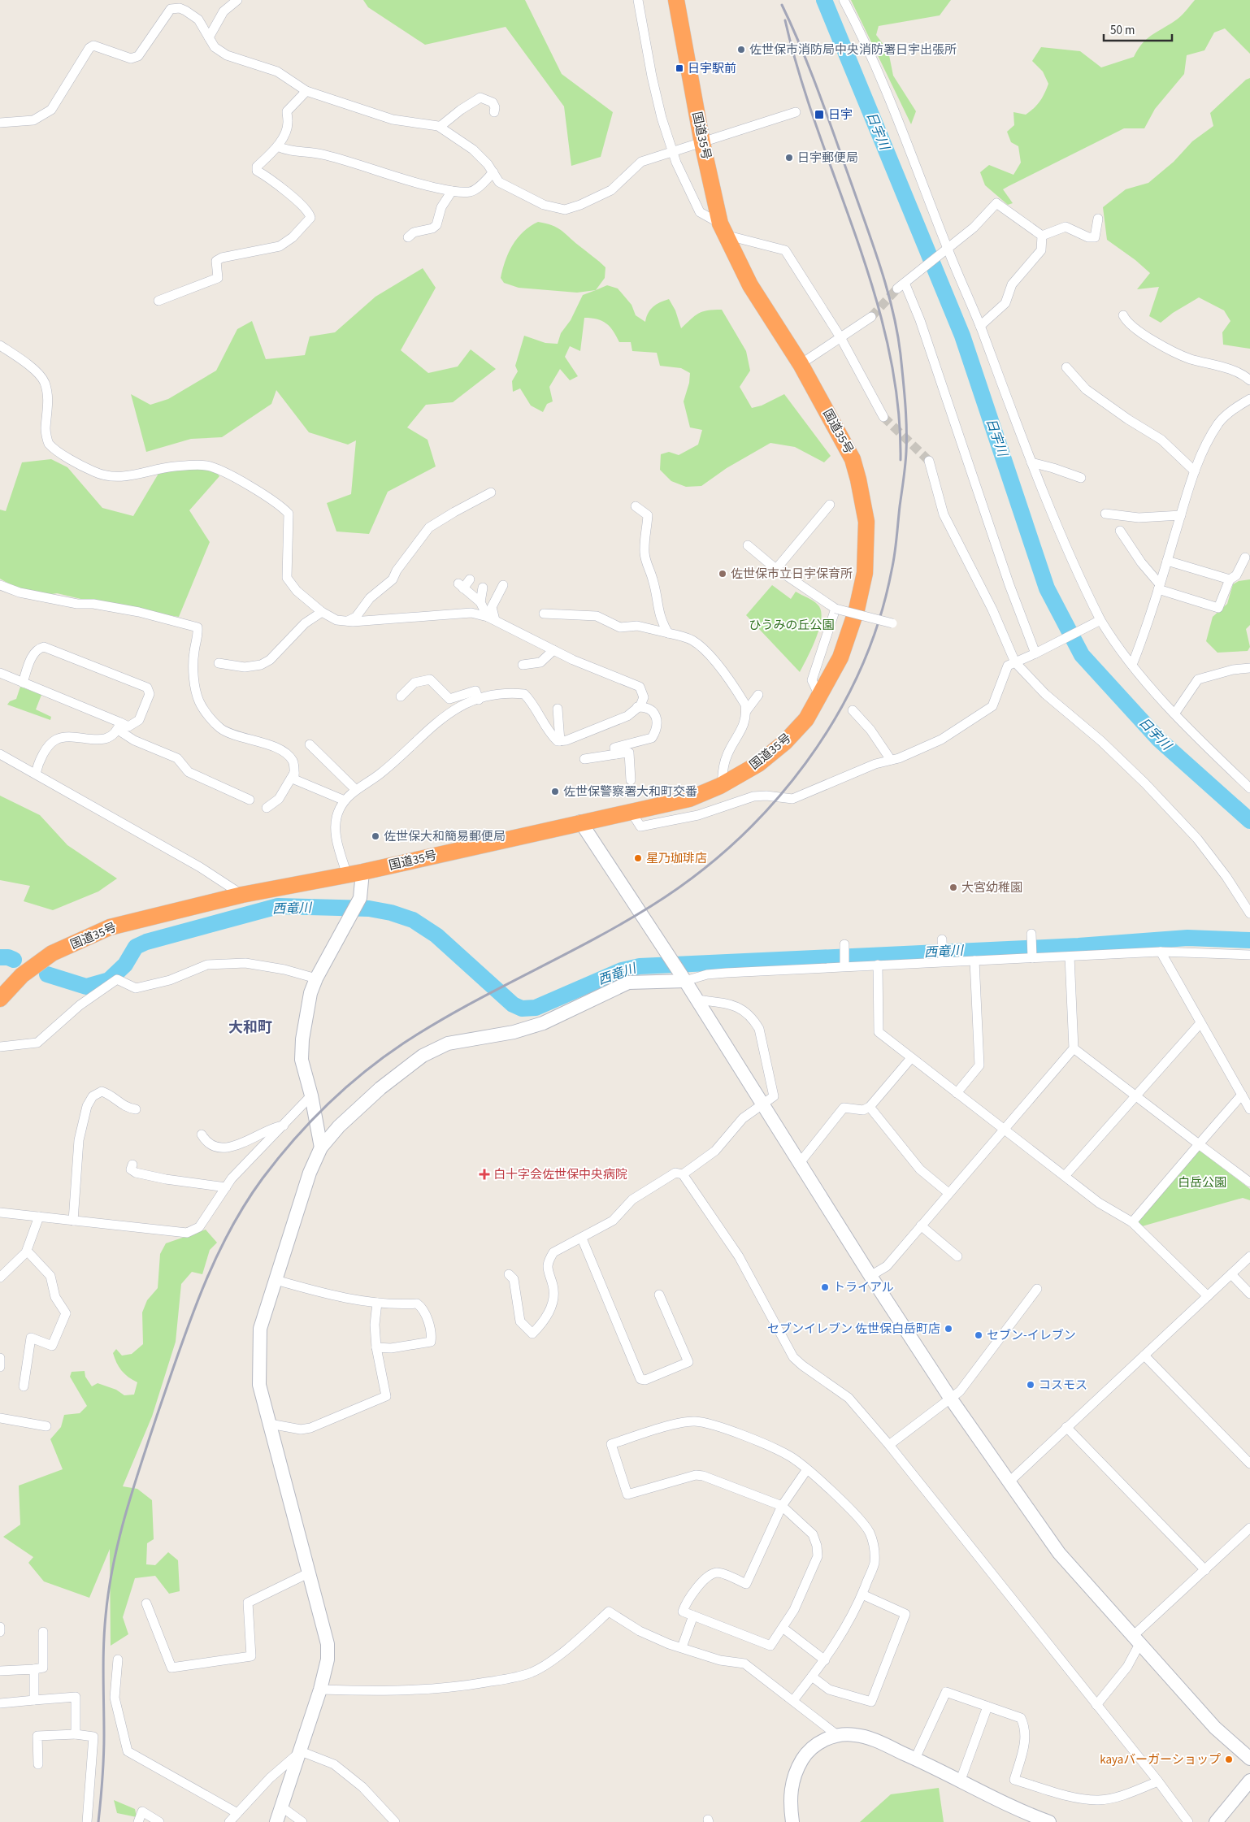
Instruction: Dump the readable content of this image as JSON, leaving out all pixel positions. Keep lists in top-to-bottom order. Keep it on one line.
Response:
{"streets":{"highway":["国道35号"]},"districts":["大和町"],"water":["日宇川","西竜川"],"parks":["ひうみの丘公園","白岳公園"],"places":{"other":["佐世保市消防局中央消防署日宇出張所","日宇郵便局","佐世保市立日宇保育所","佐世保警察署大和町交番","佐世保大和簡易郵便局","星乃珈琲店","大宮幼稚園","トライアル","セブンイレブン 佐世保白岳町店","セブン-イレブン","コスモス","kayaバーガーショップ"],"transit":["日宇駅前","日宇"],"health":["白十字会佐世保中央病院"]},"scale_bar":"50 m"}
